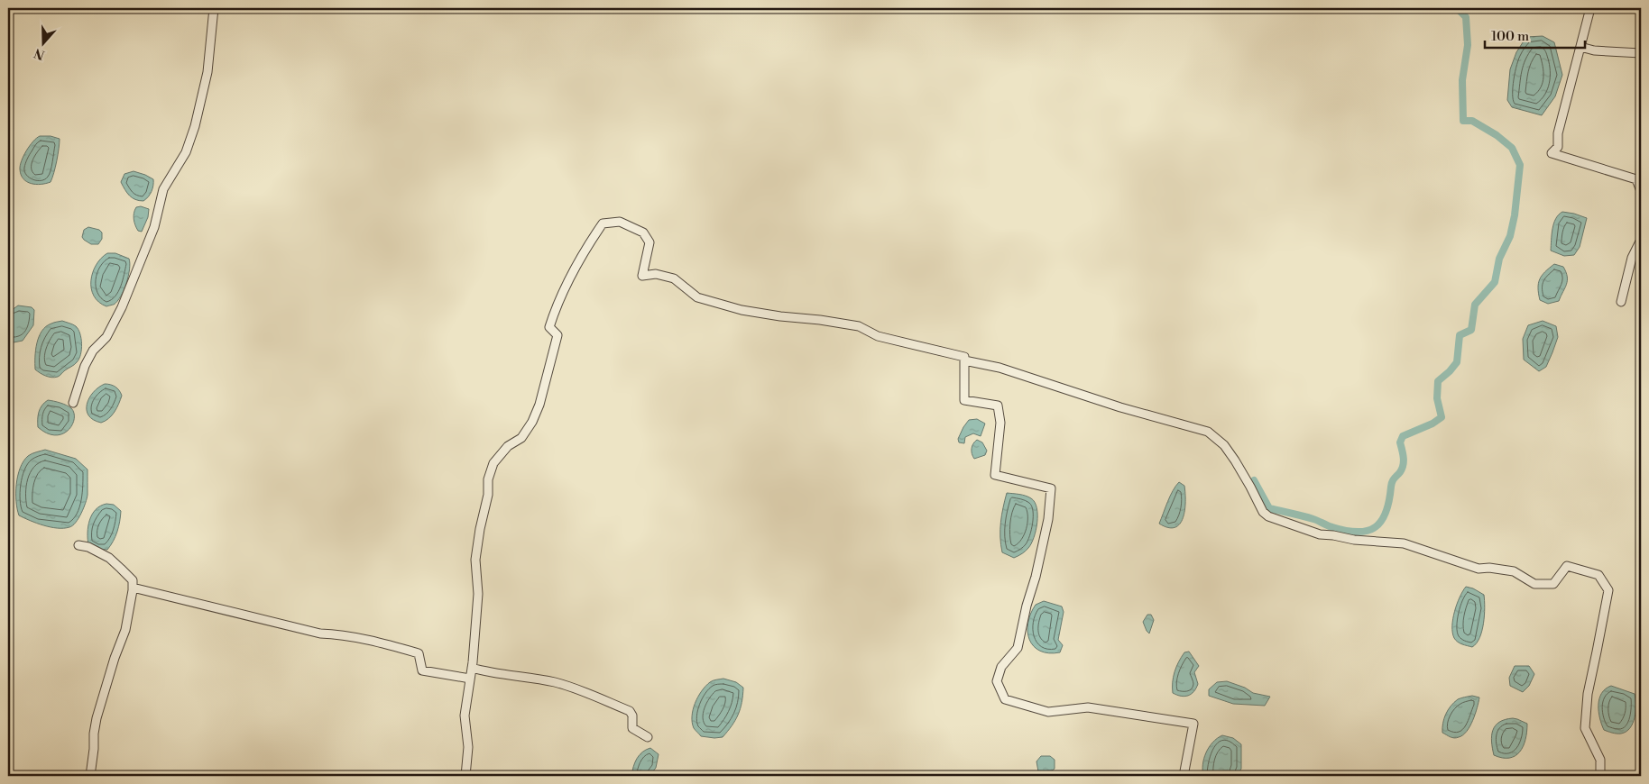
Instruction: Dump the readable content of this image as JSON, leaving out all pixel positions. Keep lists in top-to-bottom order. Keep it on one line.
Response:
{"scale_bar":"100 m","north":"bottom"}
